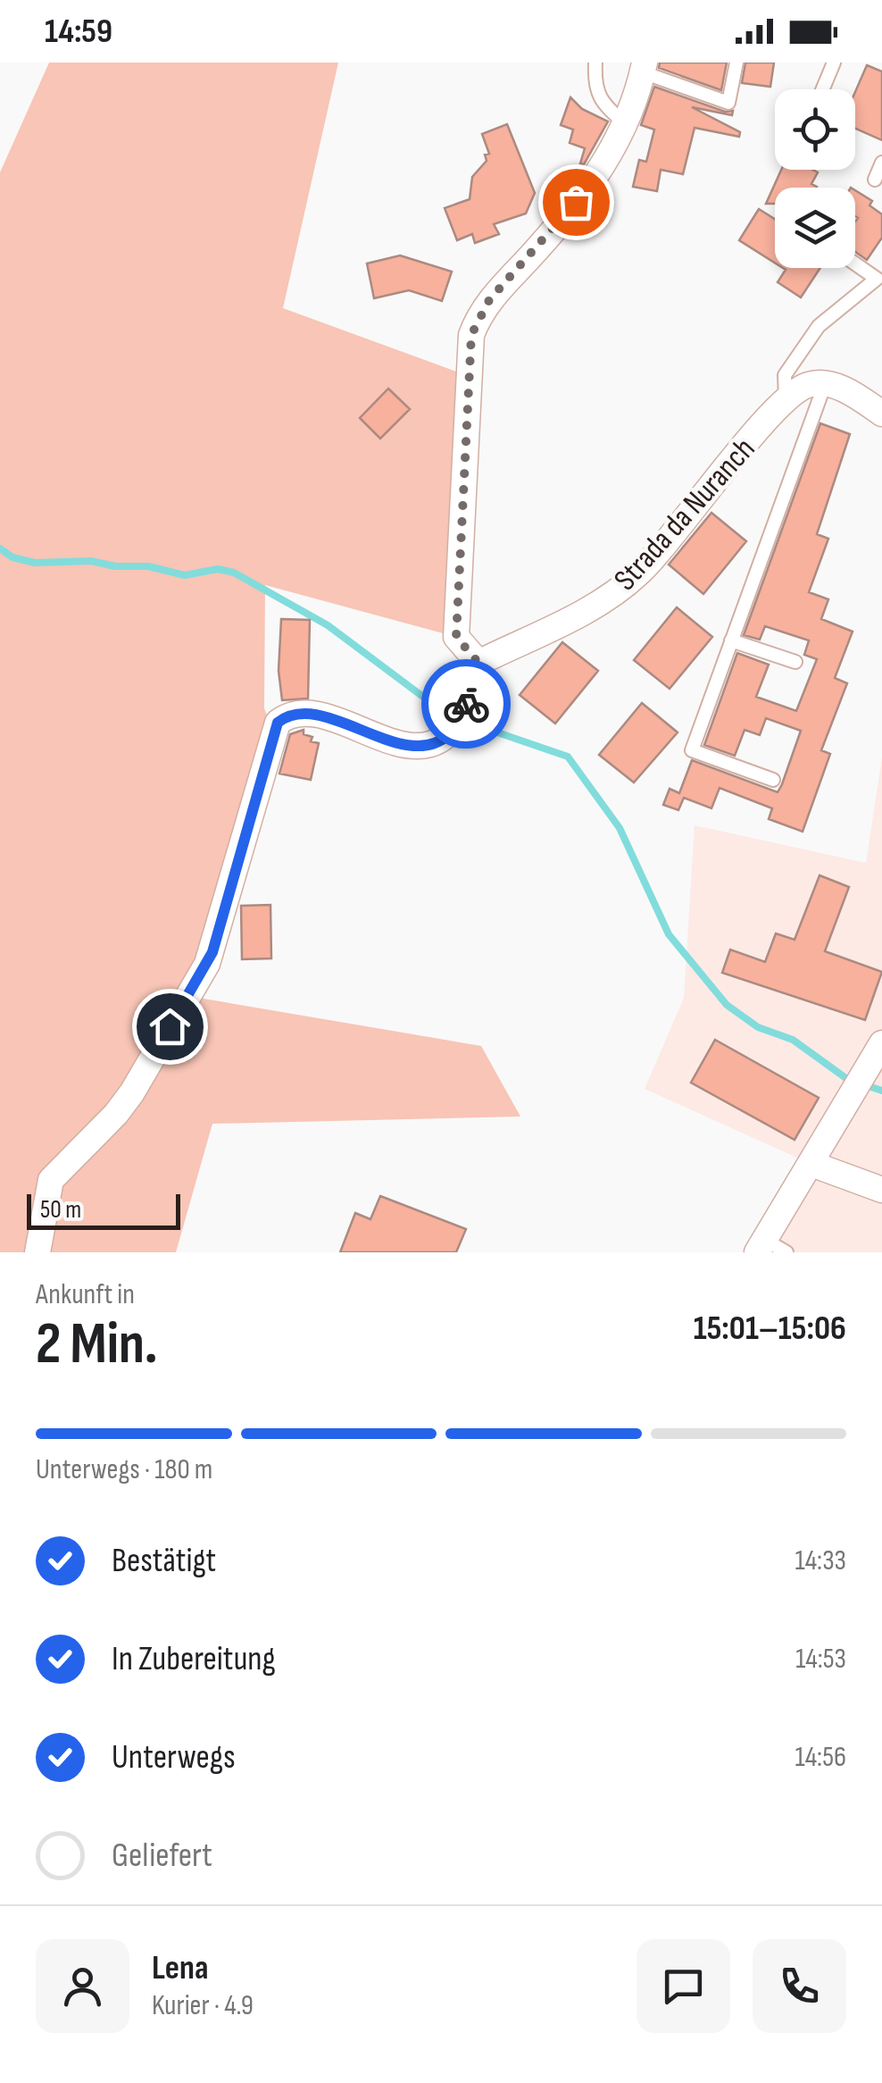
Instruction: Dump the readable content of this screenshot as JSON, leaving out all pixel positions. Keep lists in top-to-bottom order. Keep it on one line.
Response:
{"streets":{"street":["Strada da Nuranch"]},"scale_bar":"50 m","page":{"status":"14:59","scale":"50 m","heading":["2 Min.","Ankunft in","15:01–15:06"],"panel":["Lena","Kurier · 4.9"],"bar":"Unterwegs · 180 m","list":[["Bestätigt","14:33"],["In Zubereitung","14:53"],["Unterwegs","14:56"],"Geliefert"]}}
